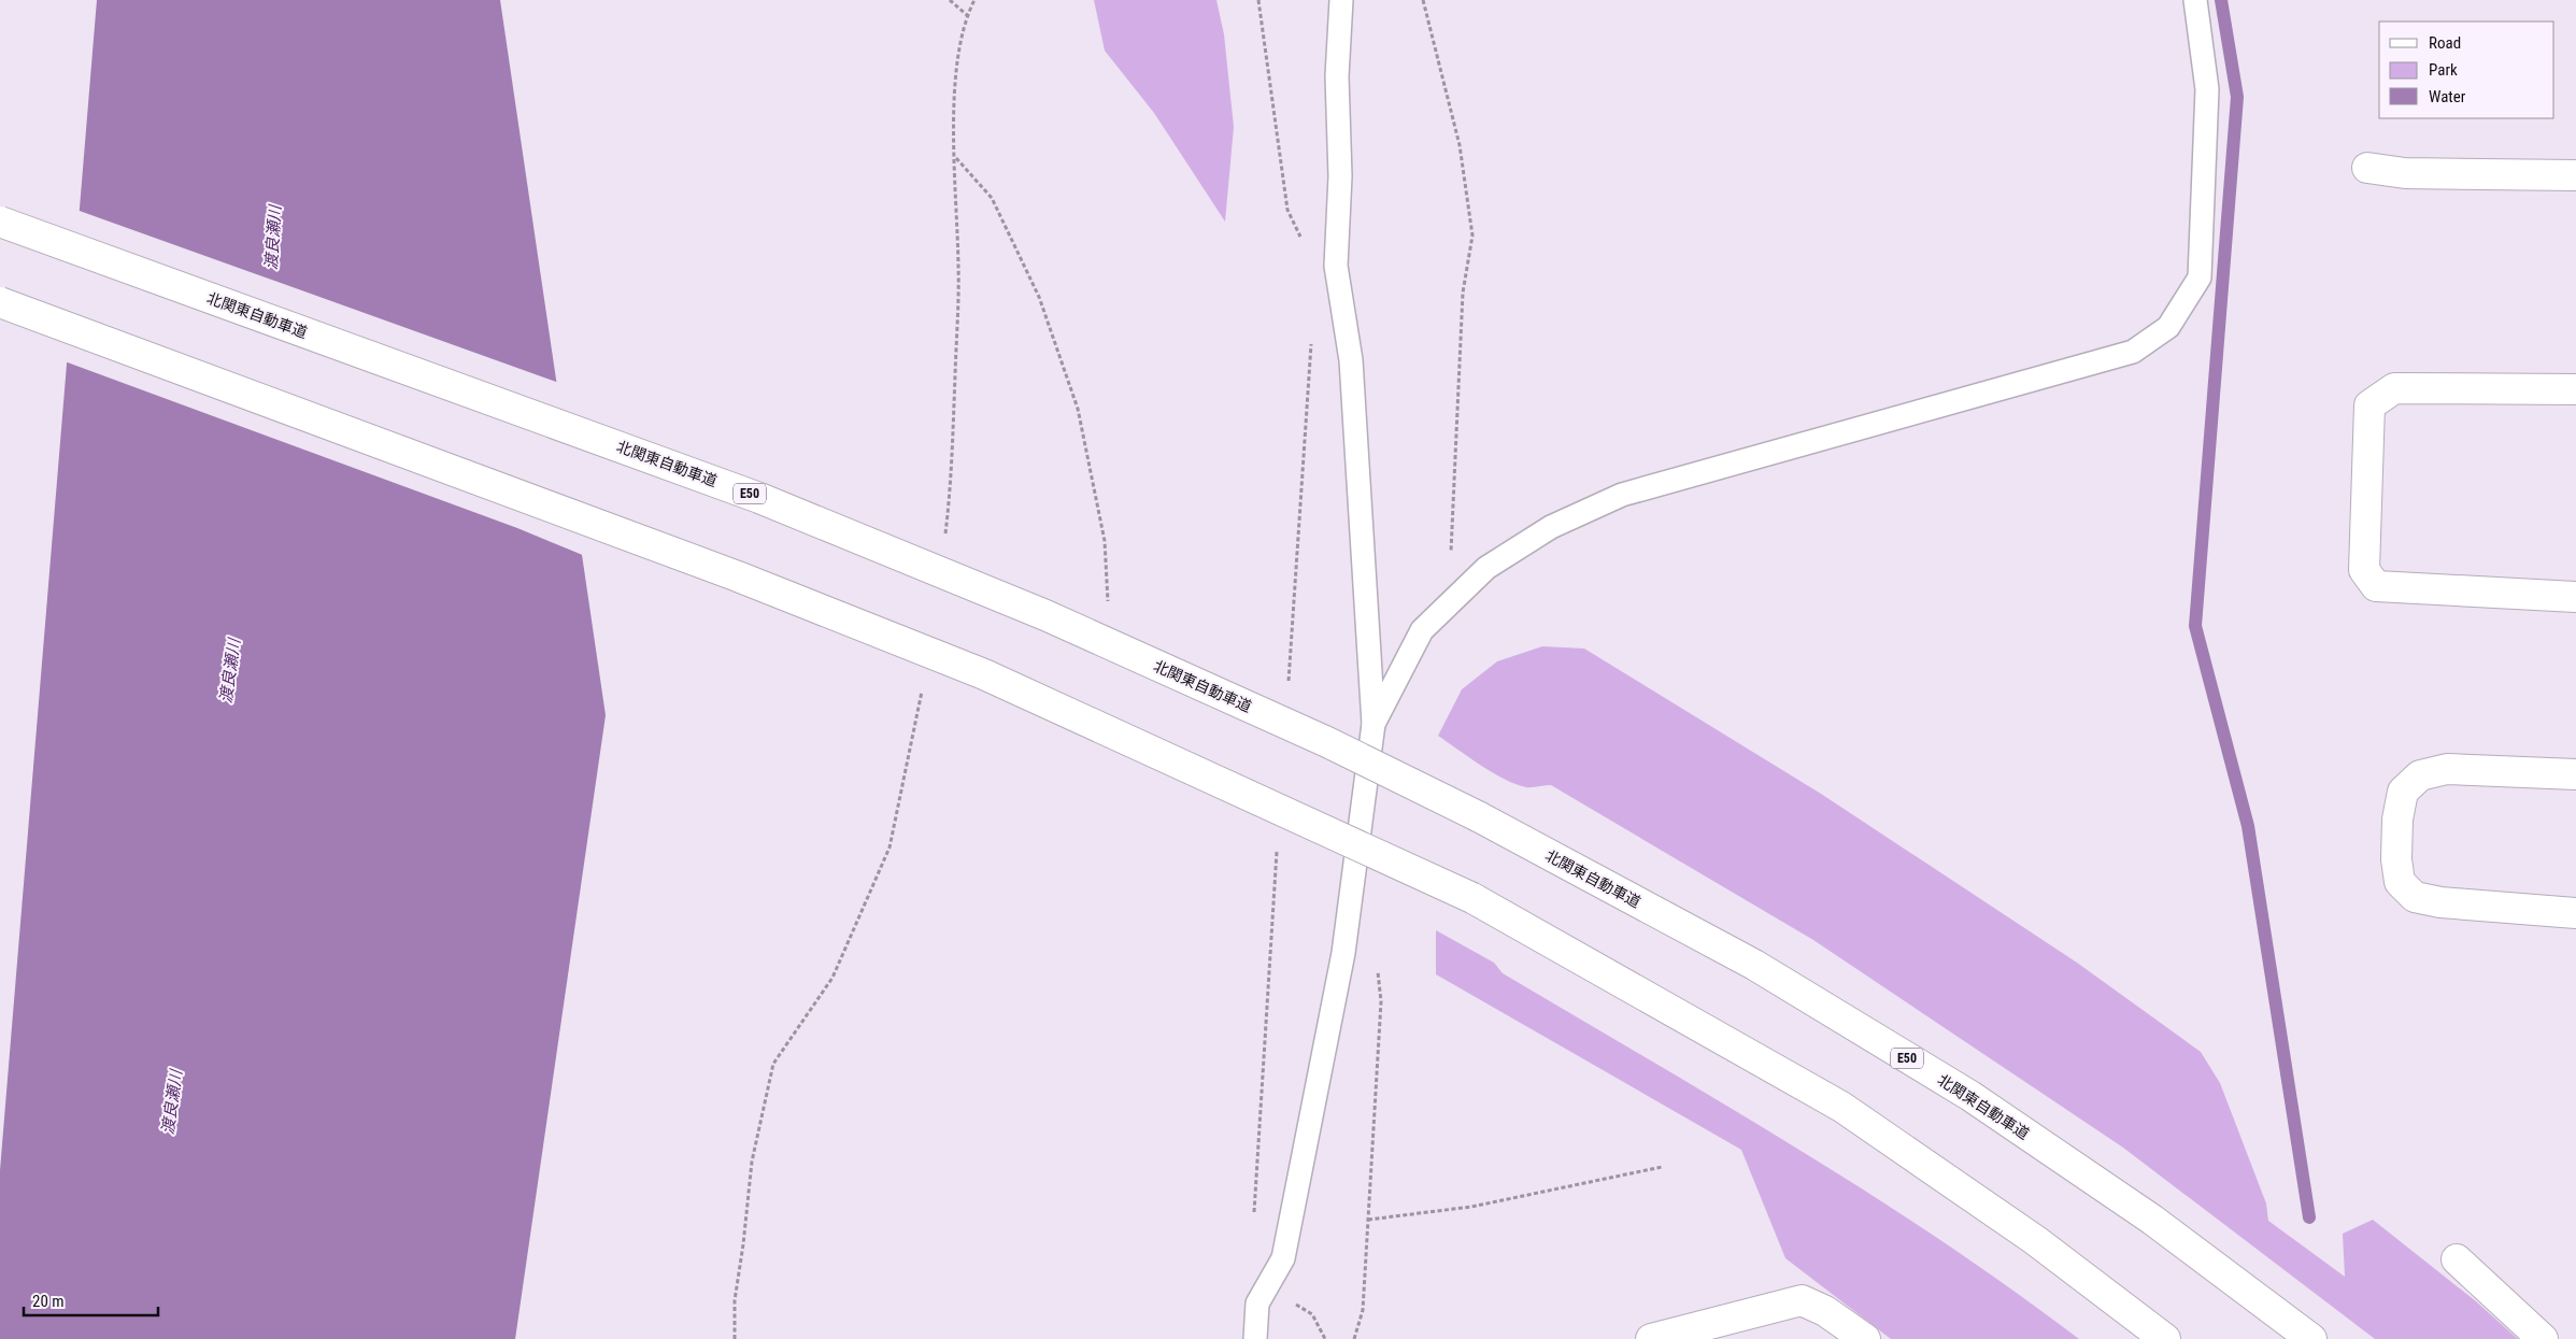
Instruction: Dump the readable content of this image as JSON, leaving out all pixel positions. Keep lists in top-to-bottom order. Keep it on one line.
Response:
{"streets":{"main road":["北関東自動車道","E50"]},"water":["渡良瀬川"],"legend":["Road","Park","Water"],"scale_bar":"20 m"}
